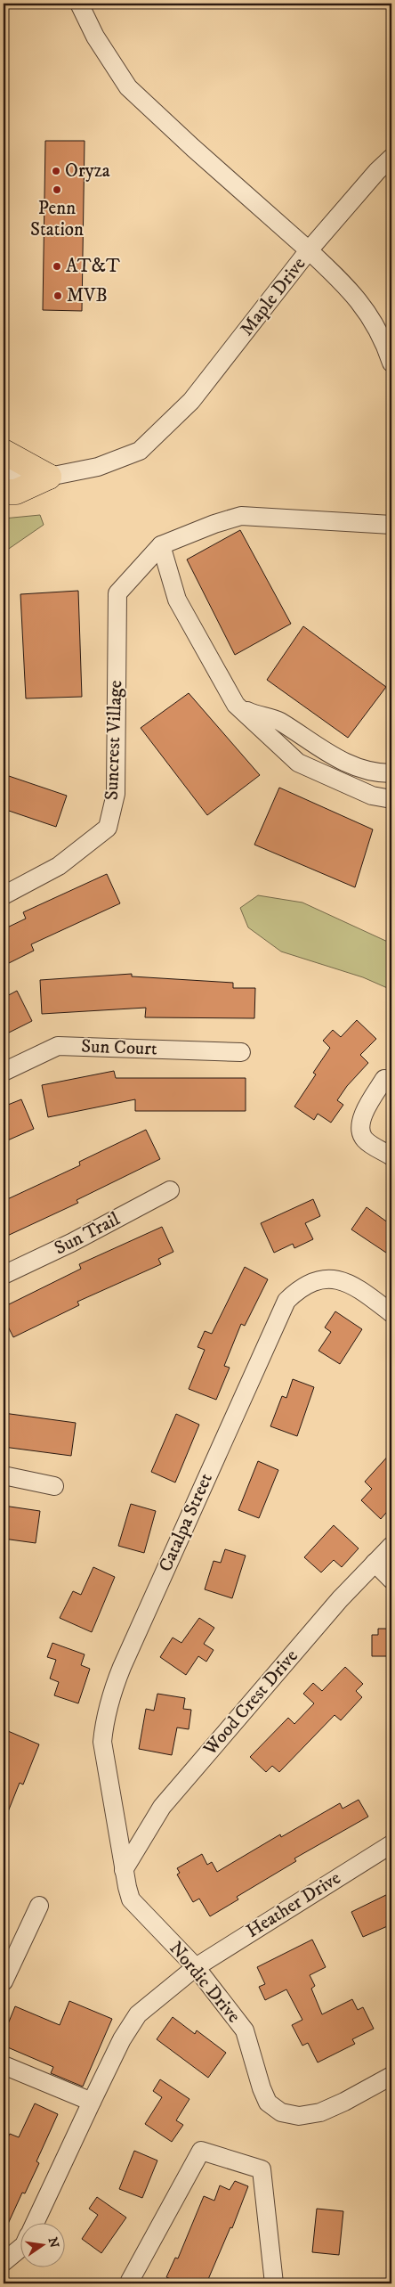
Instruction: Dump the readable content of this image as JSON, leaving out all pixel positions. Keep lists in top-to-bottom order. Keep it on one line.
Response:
{"streets":{"street":["Maple Drive","Suncrest Village","Sun Court","Sun Trail","Catalpa Street","Wood Crest Drive","Heather Drive","Nordic Drive"]},"crossings":[["Catalpa Street","Wood Crest Drive"],["Catalpa Street","Nordic Drive"],["Wood Crest Drive","Nordic Drive"],["Heather Drive","Nordic Drive"]],"places":["Oryza","Penn Station","AT&T","MVB"],"north":"right"}
